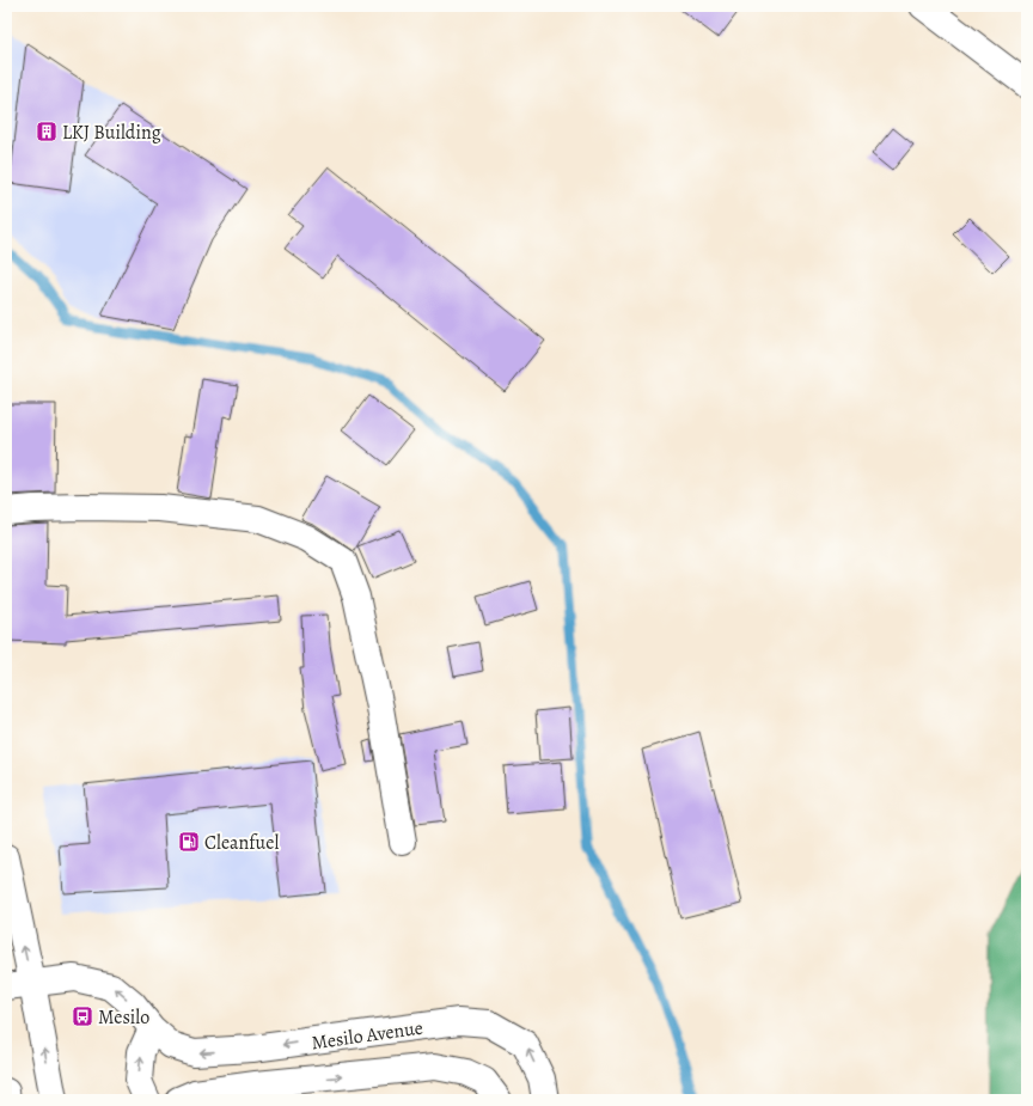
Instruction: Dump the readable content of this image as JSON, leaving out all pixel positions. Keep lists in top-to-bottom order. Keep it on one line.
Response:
{"streets":{"street":["Mesilo Avenue"]},"places":{"building":["LKJ Building"],"fuel station":["Cleanfuel"],"bus stop":["Mesilo"]}}
